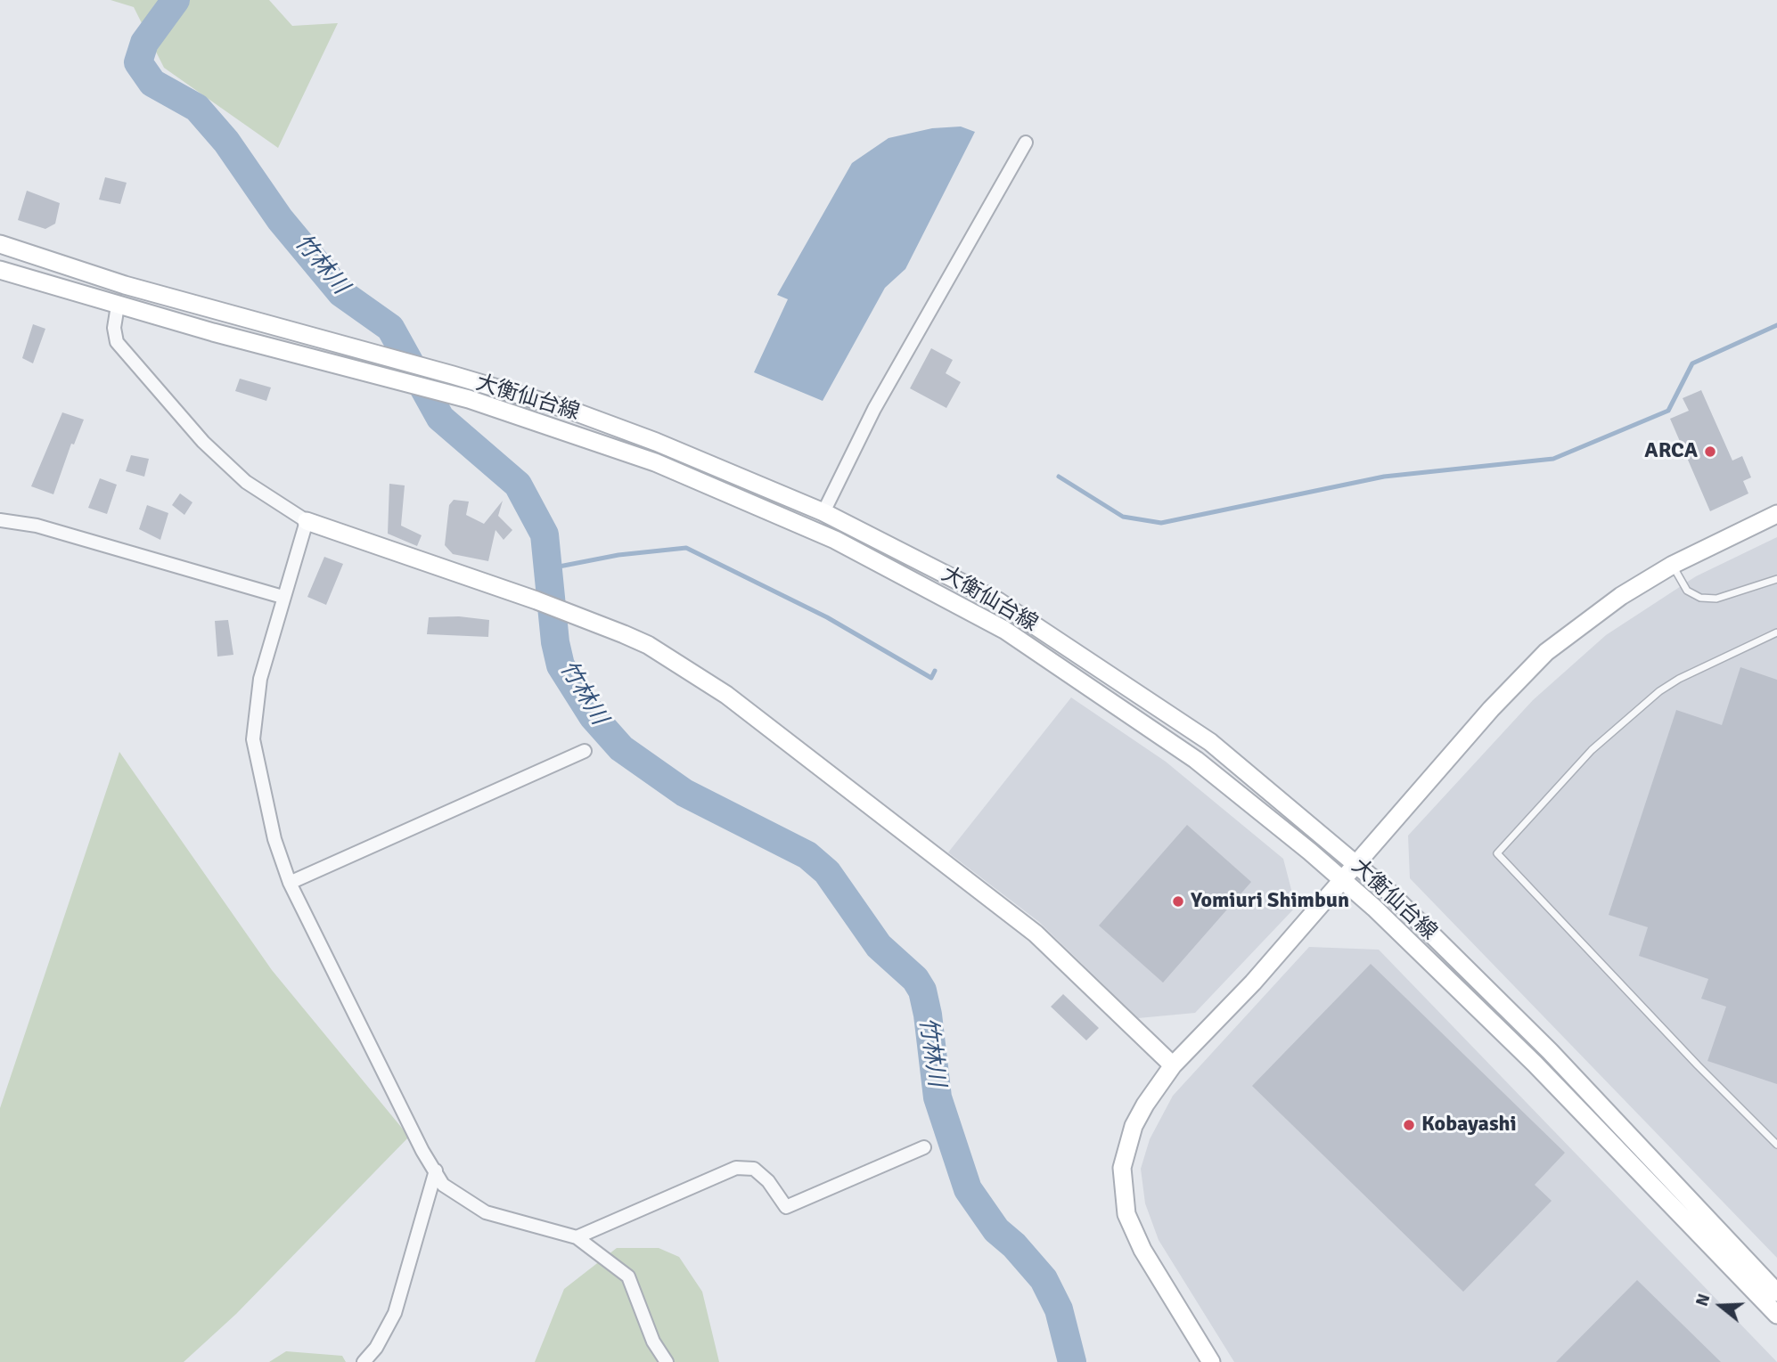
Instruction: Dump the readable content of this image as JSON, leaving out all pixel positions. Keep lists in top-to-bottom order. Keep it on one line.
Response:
{"streets":{"main road":["大衡仙台線"]},"water":["竹林川"],"places":["ARCA","Yomiuri Shimbun","Kobayashi"],"north":"left"}
